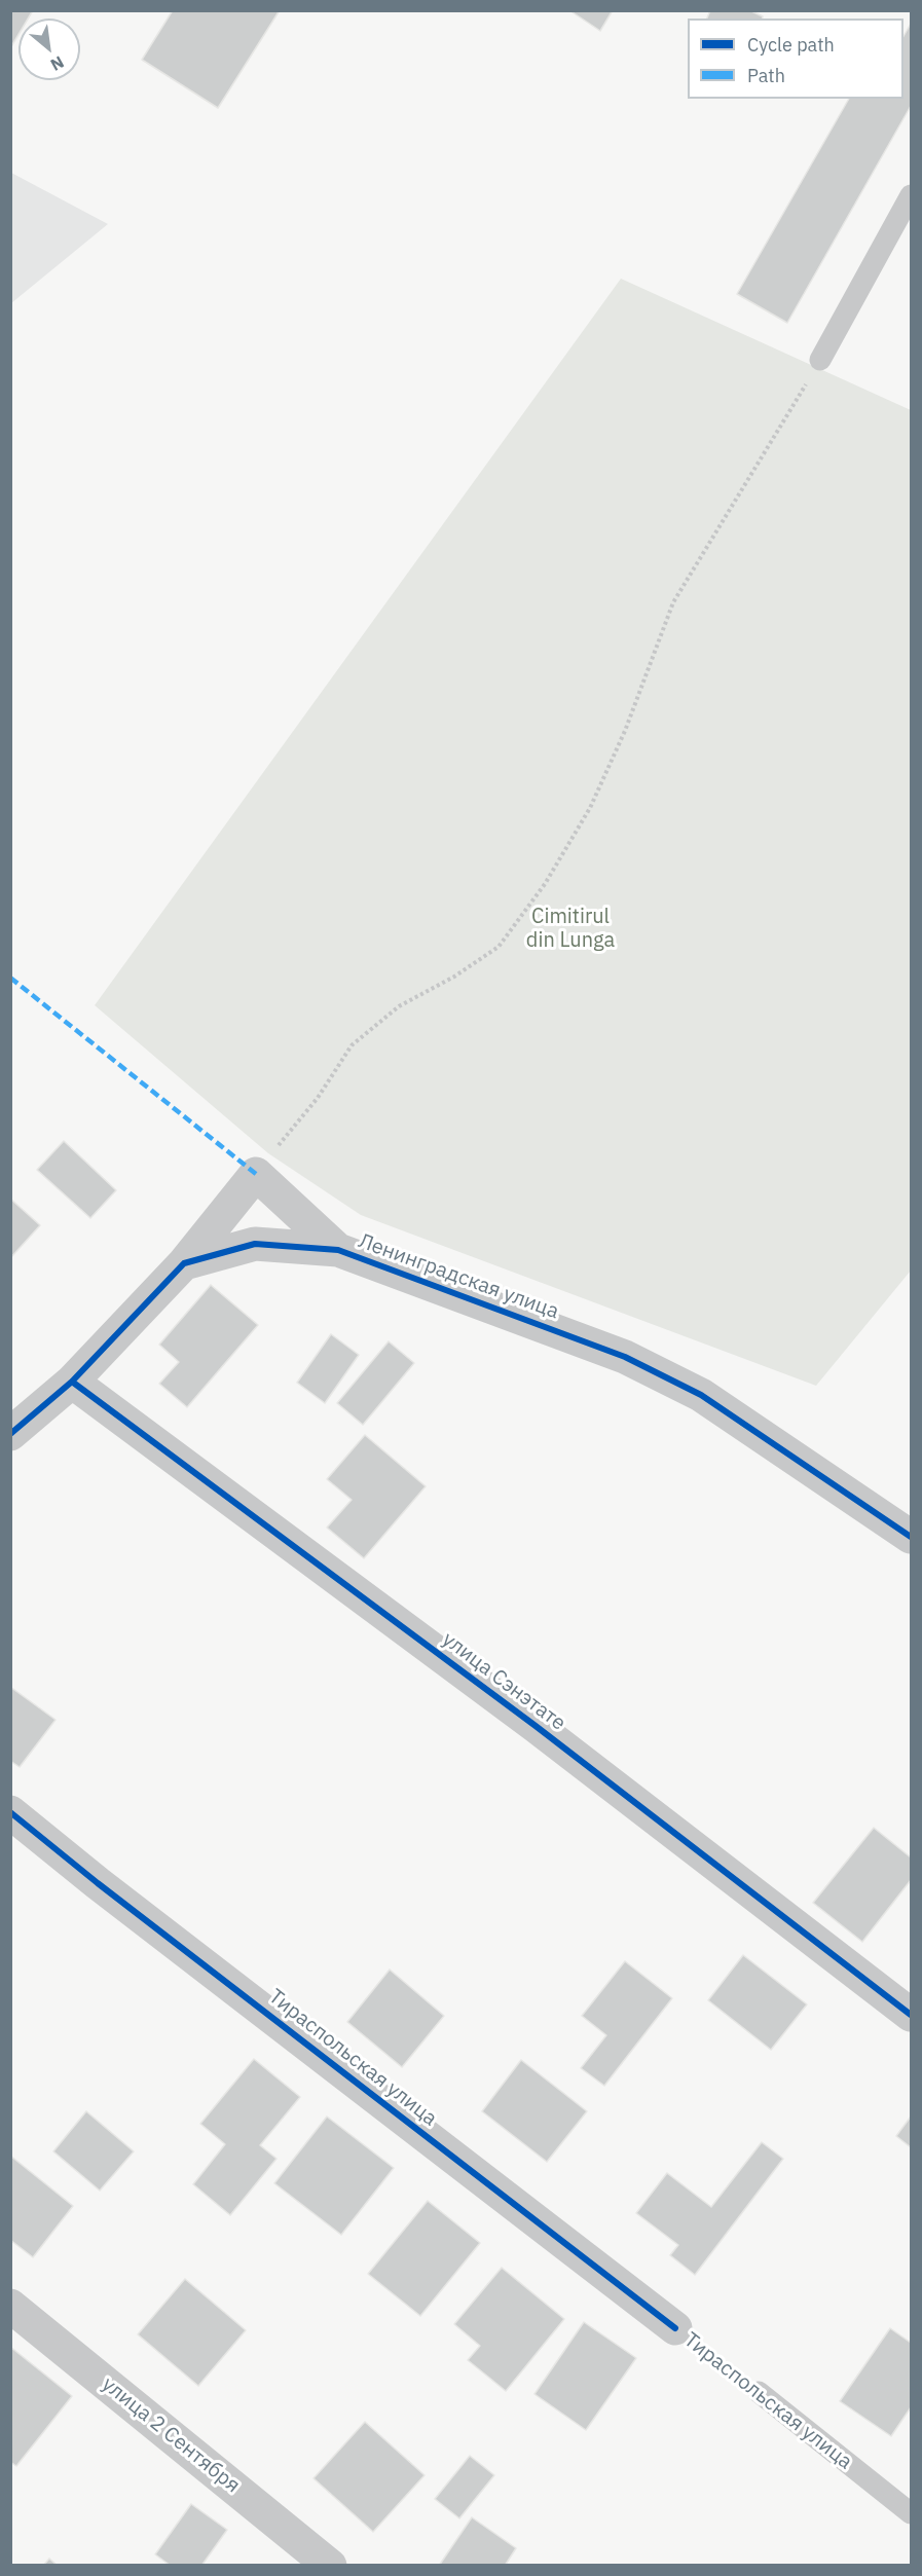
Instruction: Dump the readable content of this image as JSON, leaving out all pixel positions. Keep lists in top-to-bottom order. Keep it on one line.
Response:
{"streets":{"street":["Ленинградская улица","улица Сэнэтате","Тираспольская улица","улица 2 Сентября"]},"parks":["Cimitirul din Lunga"],"legend":["Cycle path","Path"],"north":"bottom right"}
